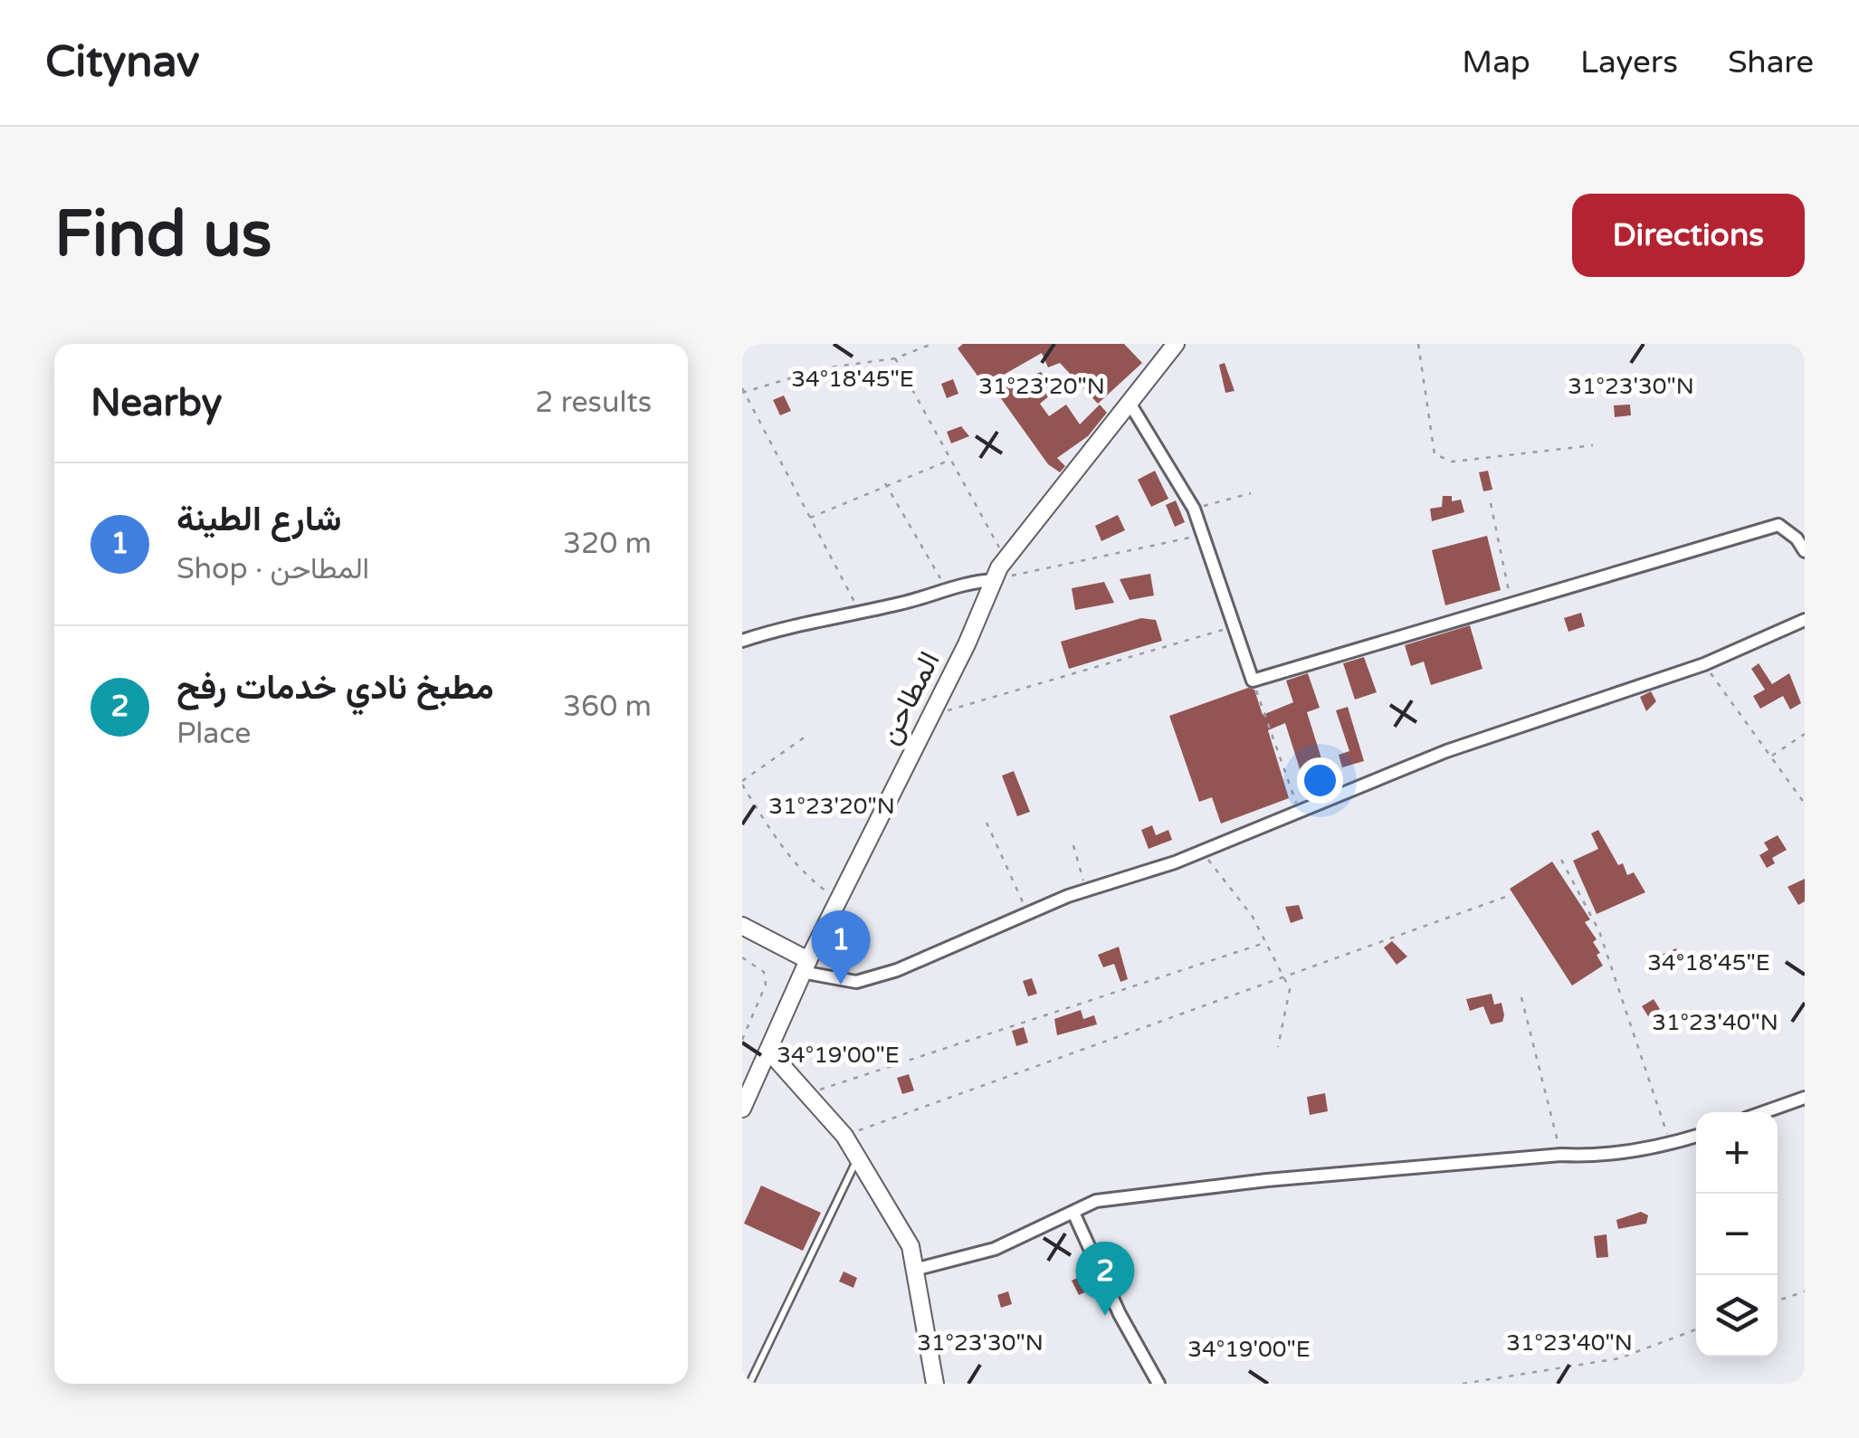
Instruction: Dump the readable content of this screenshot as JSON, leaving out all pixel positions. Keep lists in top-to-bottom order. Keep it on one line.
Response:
{"streets":{"main road":["المطاحن"]},"page":{"header":"Citynav","nav":["Map","Layers","Share"],"buttons":"Directions","title":"Find us","heading":["Nearby","2 results"],"list":[{"mark":"1","name":"شارع الطينة","note":"Shop · المطاحن","value":"320 m"},{"mark":"2","name":"مطبخ نادي خدمات رفح","note":"Place","value":"360 m"}],"pins":["1","2"],"map_buttons":["+","−"]},"coordinates":["34°18'45\"E","31°23'20\"N","31°23'30\"N","31°23'40\"N","34°19'00\"E"]}
